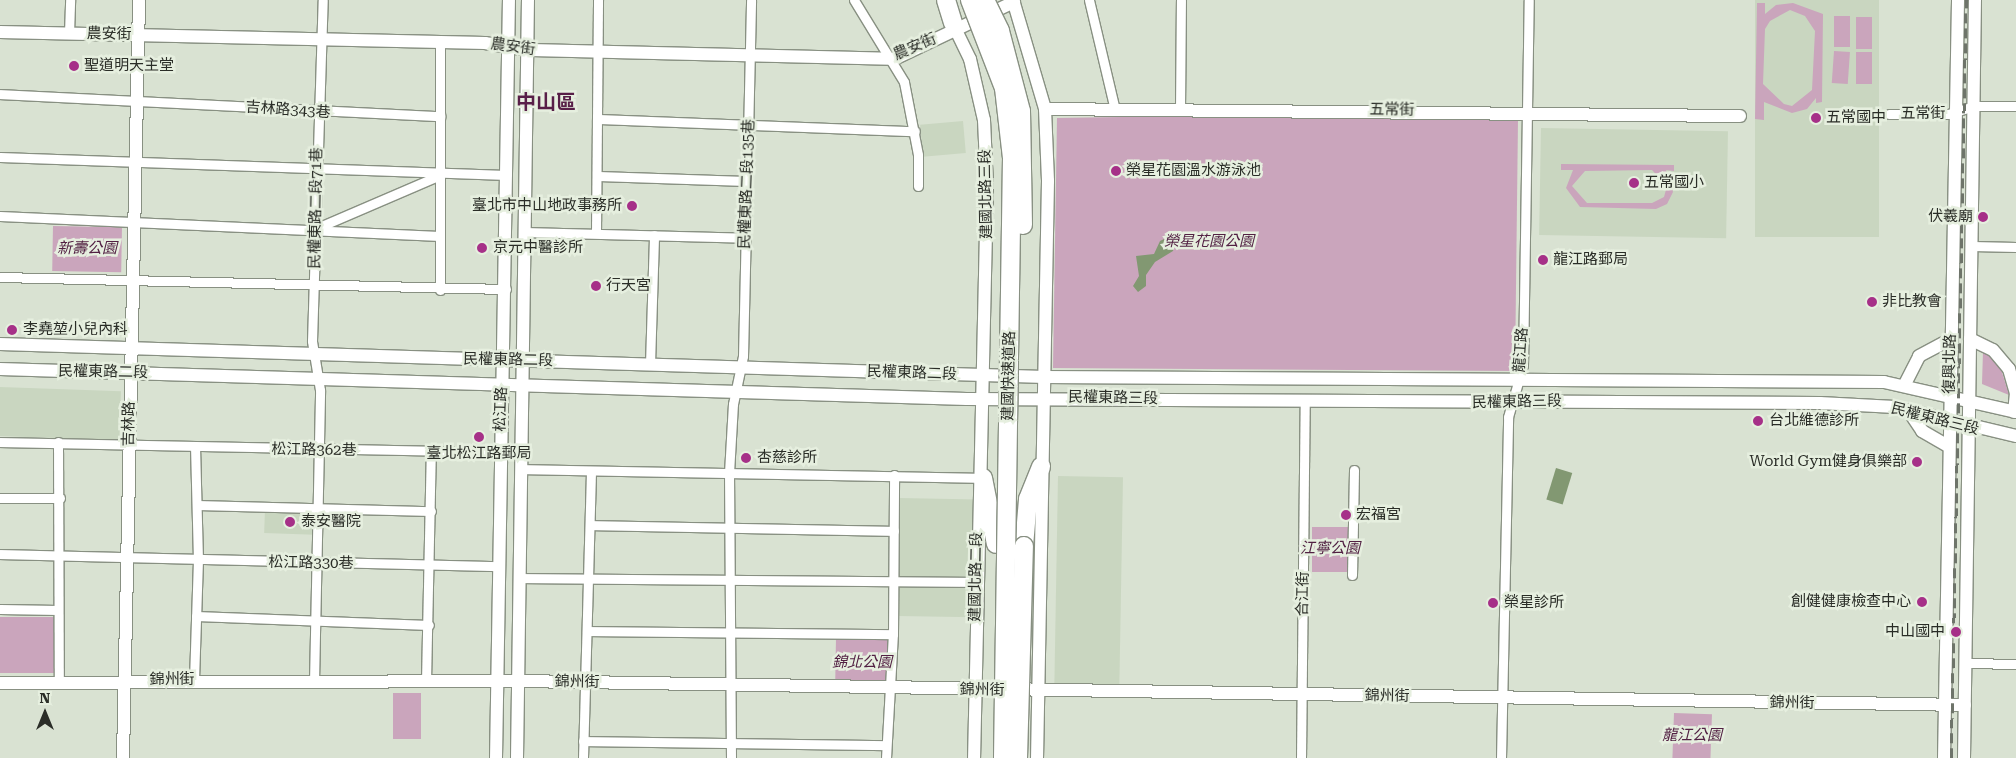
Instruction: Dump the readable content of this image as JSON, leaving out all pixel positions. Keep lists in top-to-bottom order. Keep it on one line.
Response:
{"streets":{"highway":["建國快速道路"],"main road":["農安街","五常街","建國北路三段","民權東路二段","復興北路","民權東路三段","松江路","吉林路","建國北路二段","錦州街"],"street":["吉林路343巷","民權東路二段135巷","民權東路二段71巷","龍江路","松江路362巷","松江路330巷","合江街"]},"crossings":[["農安街","民權東路二段135巷"],["農安街","建國北路三段"],["農安街","民權東路二段71巷"],["農安街","松江路"],["農安街","吉林路"],["吉林路343巷","民權東路二段71巷"],["吉林路343巷","吉林路"],["五常街","龍江路"],["五常街","復興北路"],["民權東路二段135巷","民權東路二段"],["民權東路二段135巷","錦州街"],["建國北路三段","民權東路二段"],["建國北路三段","建國北路二段"],["民權東路二段71巷","民權東路二段"],["民權東路二段71巷","松江路362巷"],["民權東路二段71巷","松江路330巷"],["民權東路二段71巷","錦州街"],["龍江路","民權東路三段"],["龍江路","錦州街"],["民權東路二段","民權東路三段"],["民權東路二段","松江路"],["民權東路二段","吉林路"],["民權東路二段","建國北路二段"],["復興北路","民權東路三段"],["復興北路","錦州街"],["民權東路三段","合江街"],["松江路","松江路362巷"],["松江路","松江路330巷"],["松江路","錦州街"],["吉林路","松江路362巷"],["吉林路","松江路330巷"],["吉林路","錦州街"],["建國北路二段","錦州街"],["合江街","錦州街"]],"districts":["中山區"],"parks":["榮星花園公園","新壽公園","江寧公園","錦北公園","龍江公園"],"places":["聖道明天主堂","五常國中","榮星花園溫水游泳池","五常國小","臺北市中山地政事務所","伏羲廟","京元中醫診所","龍江路郵局","行天宮","非比教會","李堯堃小兒內科","台北維德診所","臺北松江路郵局","杏慈診所","World Gym健身俱樂部","宏福宮","泰安醫院","創健健康檢查中心","榮星診所","中山國中"],"north":"top"}
